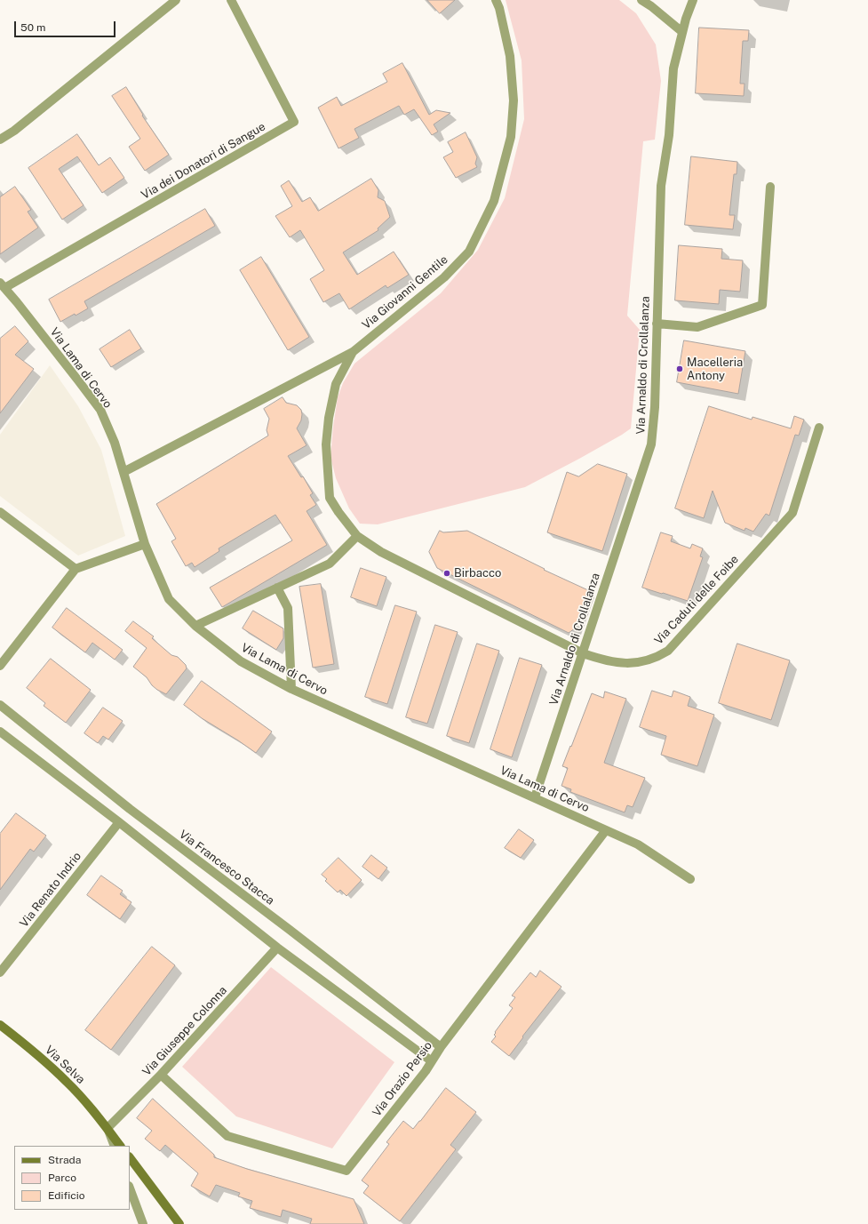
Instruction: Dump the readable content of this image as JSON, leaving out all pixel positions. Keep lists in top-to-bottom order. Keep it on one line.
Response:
{"streets":{"street":["Via dei Donatori di Sangue","Via Giovanni Gentile","Via Arnaldo di Crollalanza","Via Lama di Cervo","Via Caduti delle Foibe","Via Francesco Stacca","Via Renato Indrio","Via Giuseppe Colonna","Via Selva","Via Orazio Persio"]},"crossings":[["Via dei Donatori di Sangue","Via Lama di Cervo"],["Via Giovanni Gentile","Via Lama di Cervo"],["Via Giovanni Gentile","Via Caduti delle Foibe"],["Via Arnaldo di Crollalanza","Via Lama di Cervo"],["Via Arnaldo di Crollalanza","Via Caduti delle Foibe"],["Via Lama di Cervo","Via Orazio Persio"],["Via Francesco Stacca","Via Orazio Persio"],["Via Giuseppe Colonna","Via Selva"],["Via Giuseppe Colonna","Via Orazio Persio"]],"places":["Macelleria Antony","Birbacco"],"legend":["Strada","Parco","Edificio"],"scale_bar":"50 m"}
